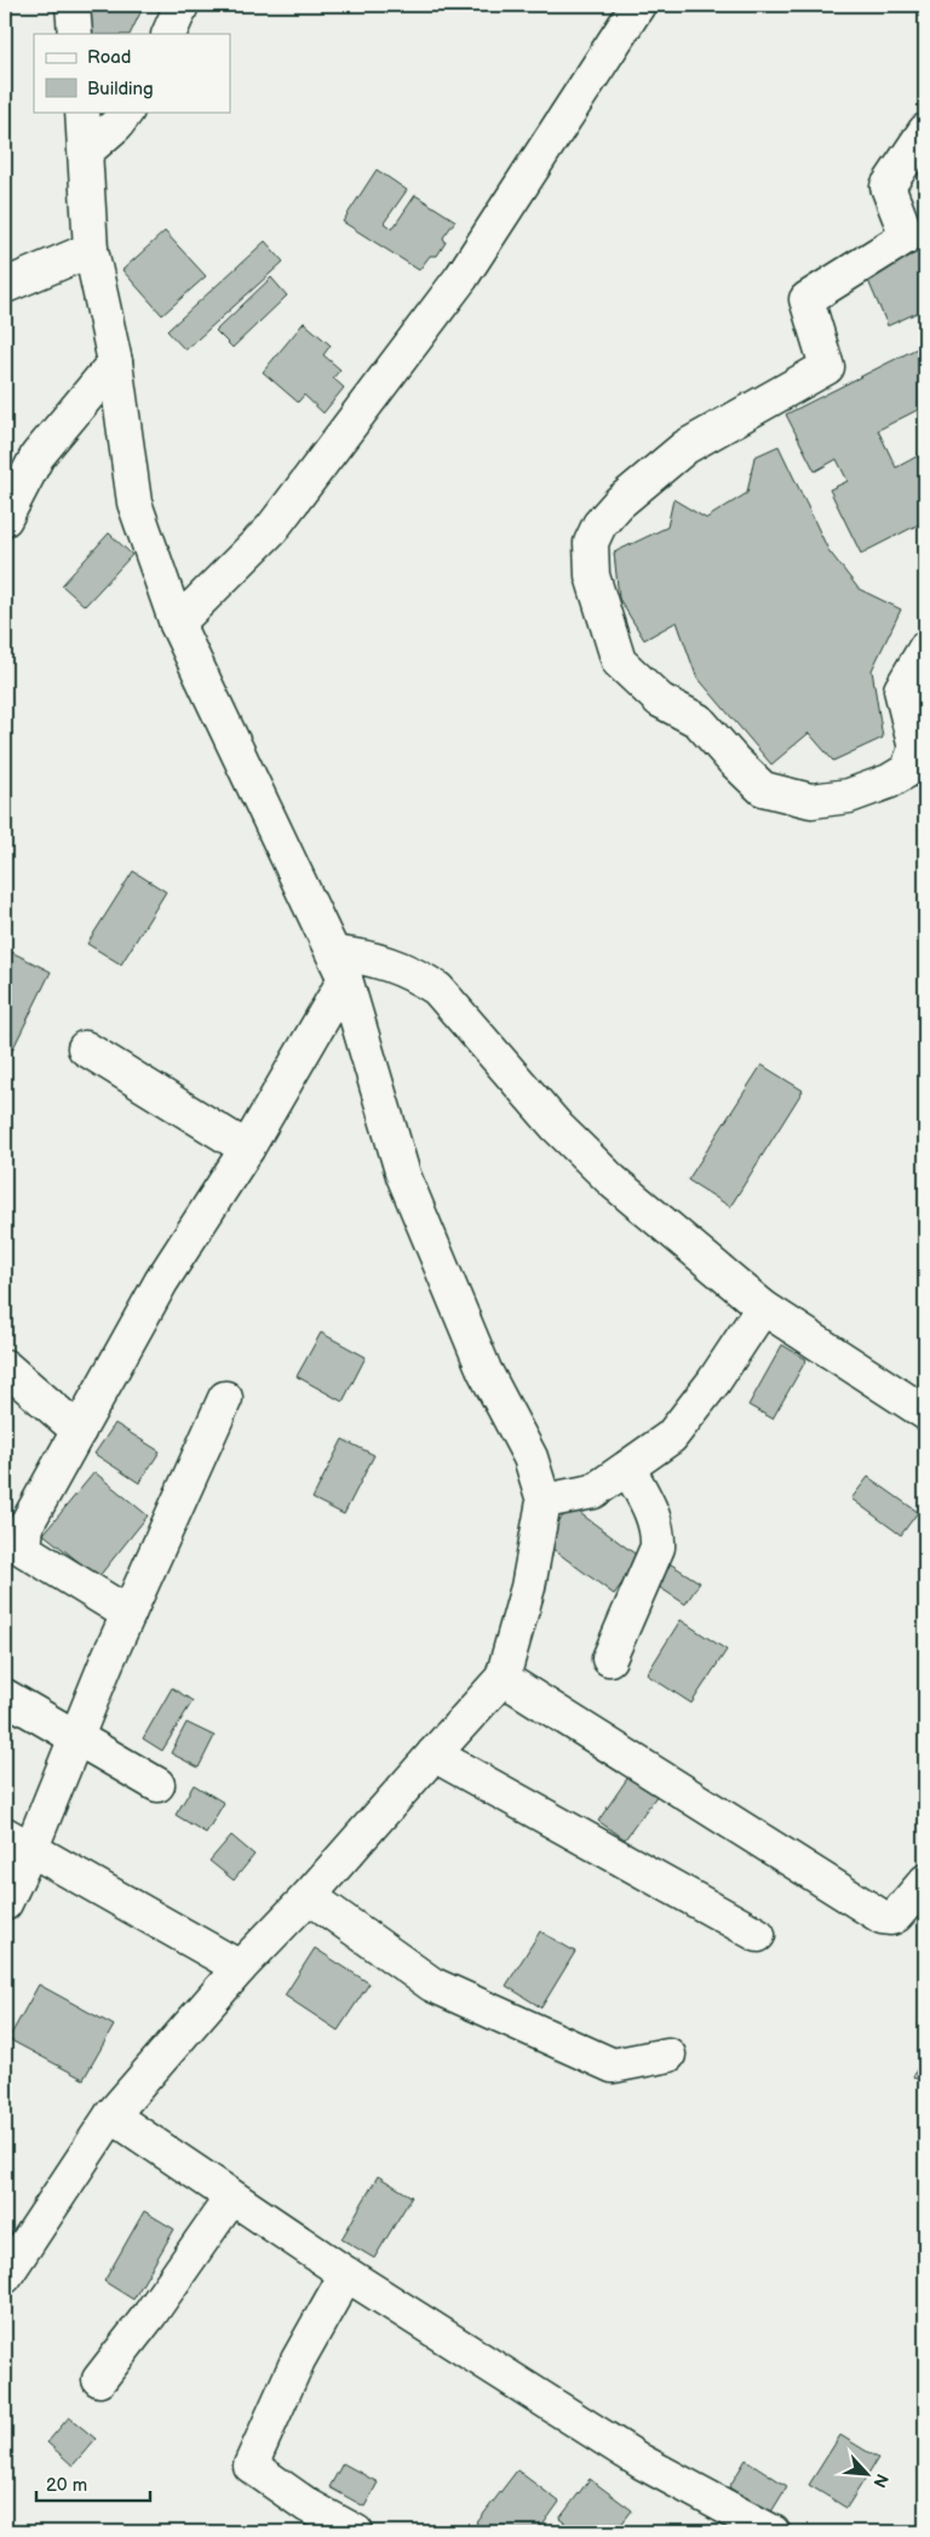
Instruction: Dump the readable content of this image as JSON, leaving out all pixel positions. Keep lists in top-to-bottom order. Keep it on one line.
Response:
{"legend":["Road","Building"],"scale_bar":"20 m","north":"bottom right"}
